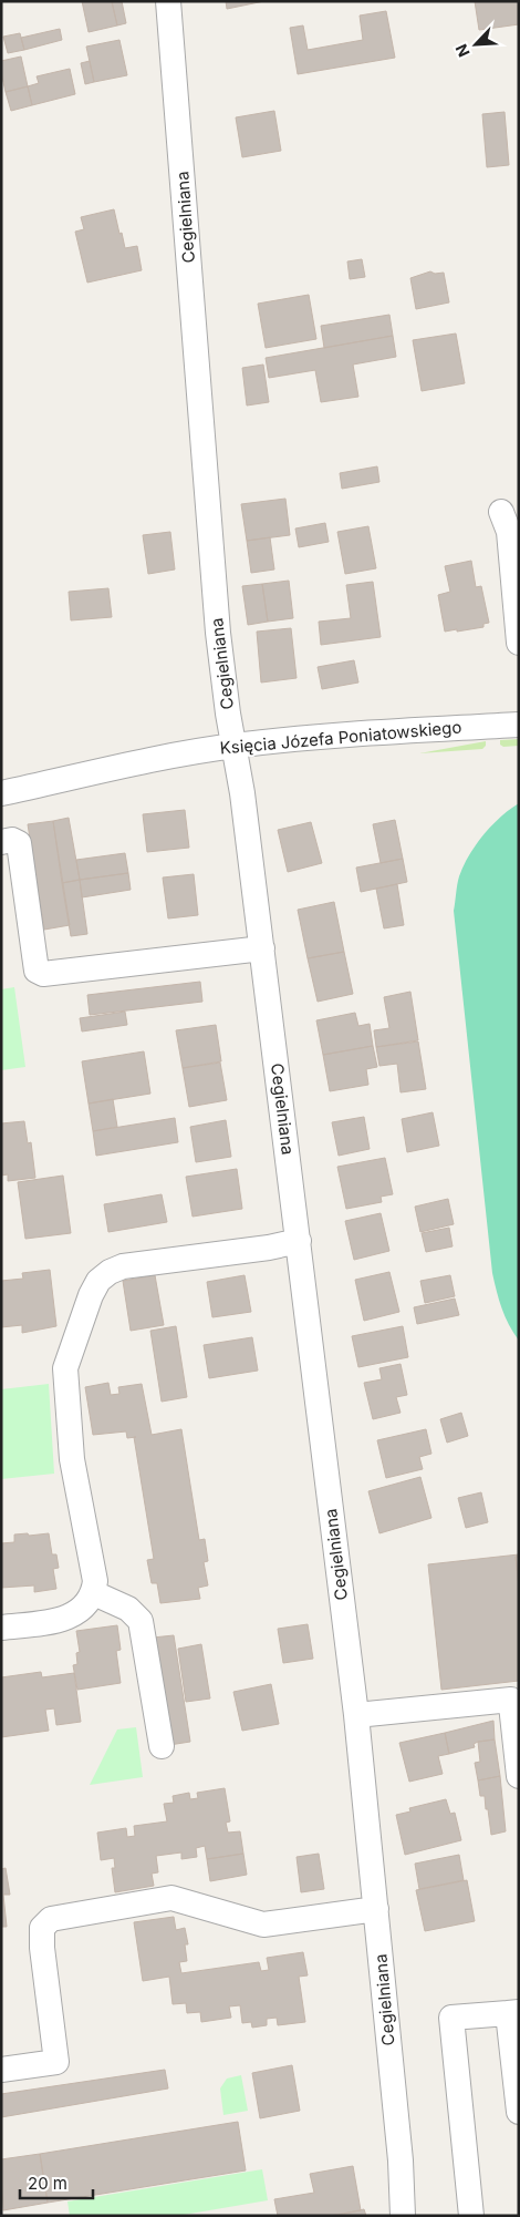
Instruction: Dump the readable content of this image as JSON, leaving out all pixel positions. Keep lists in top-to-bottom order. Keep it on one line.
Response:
{"streets":{"street":["Cegielniana","Księcia Józefa Poniatowskiego"]},"crossings":[["Cegielniana","Księcia Józefa Poniatowskiego"]],"scale_bar":"20 m","north":"bottom left"}
